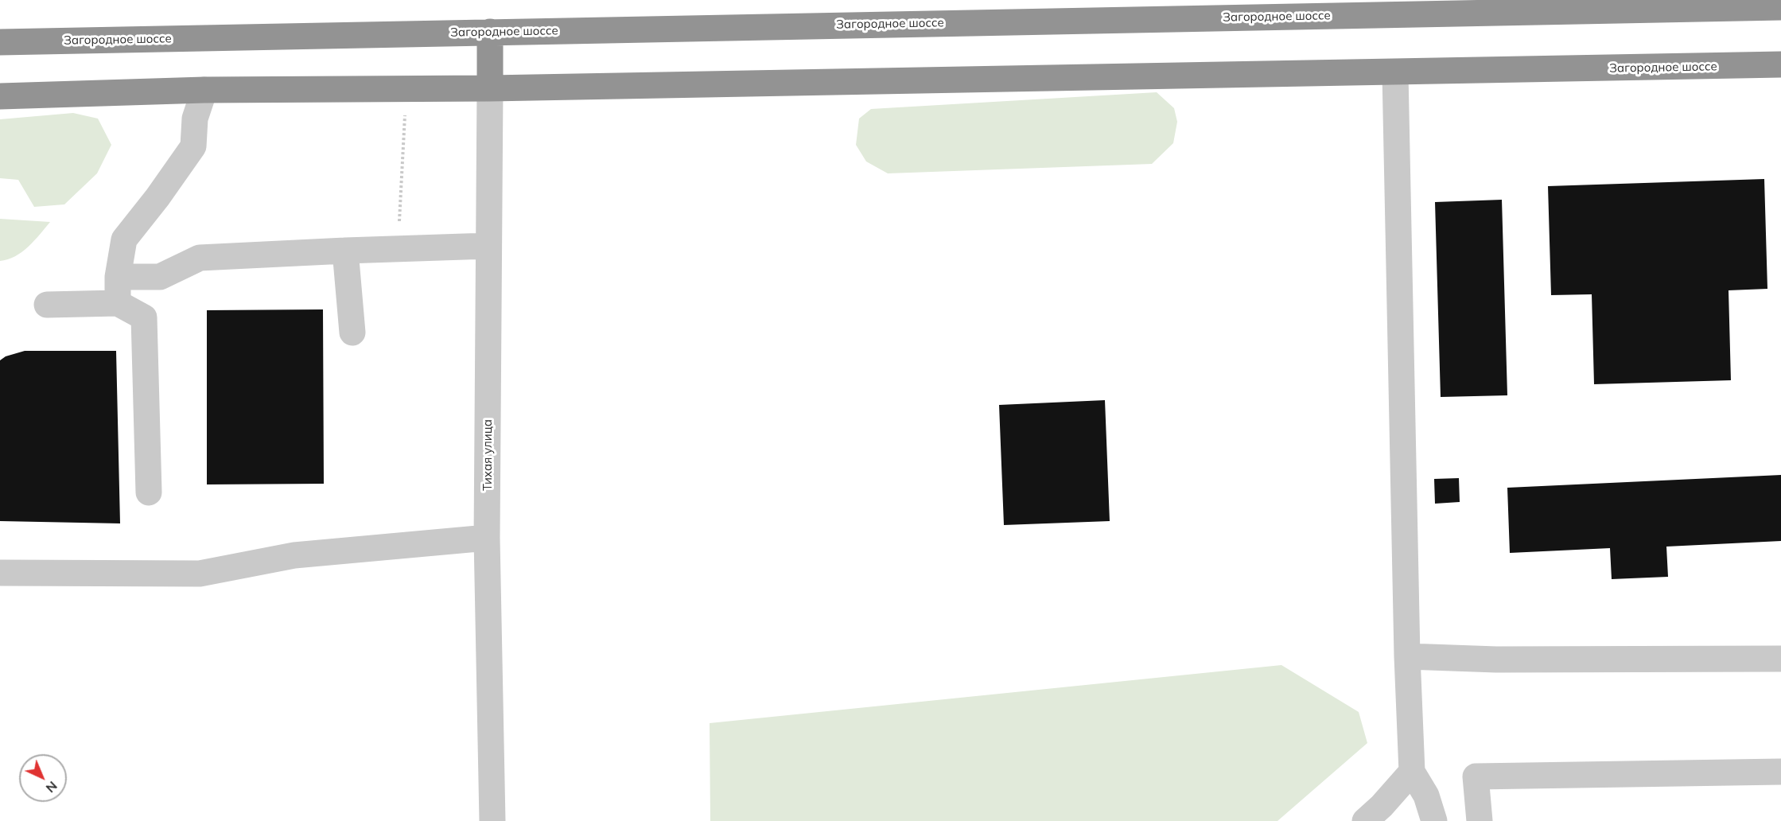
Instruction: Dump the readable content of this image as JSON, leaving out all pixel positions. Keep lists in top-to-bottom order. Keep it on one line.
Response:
{"streets":{"highway":["Загородное шоссе"],"street":["Тихая улица"]},"crossings":[["Загородное шоссе","Тихая улица"]],"north":"bottom right"}
